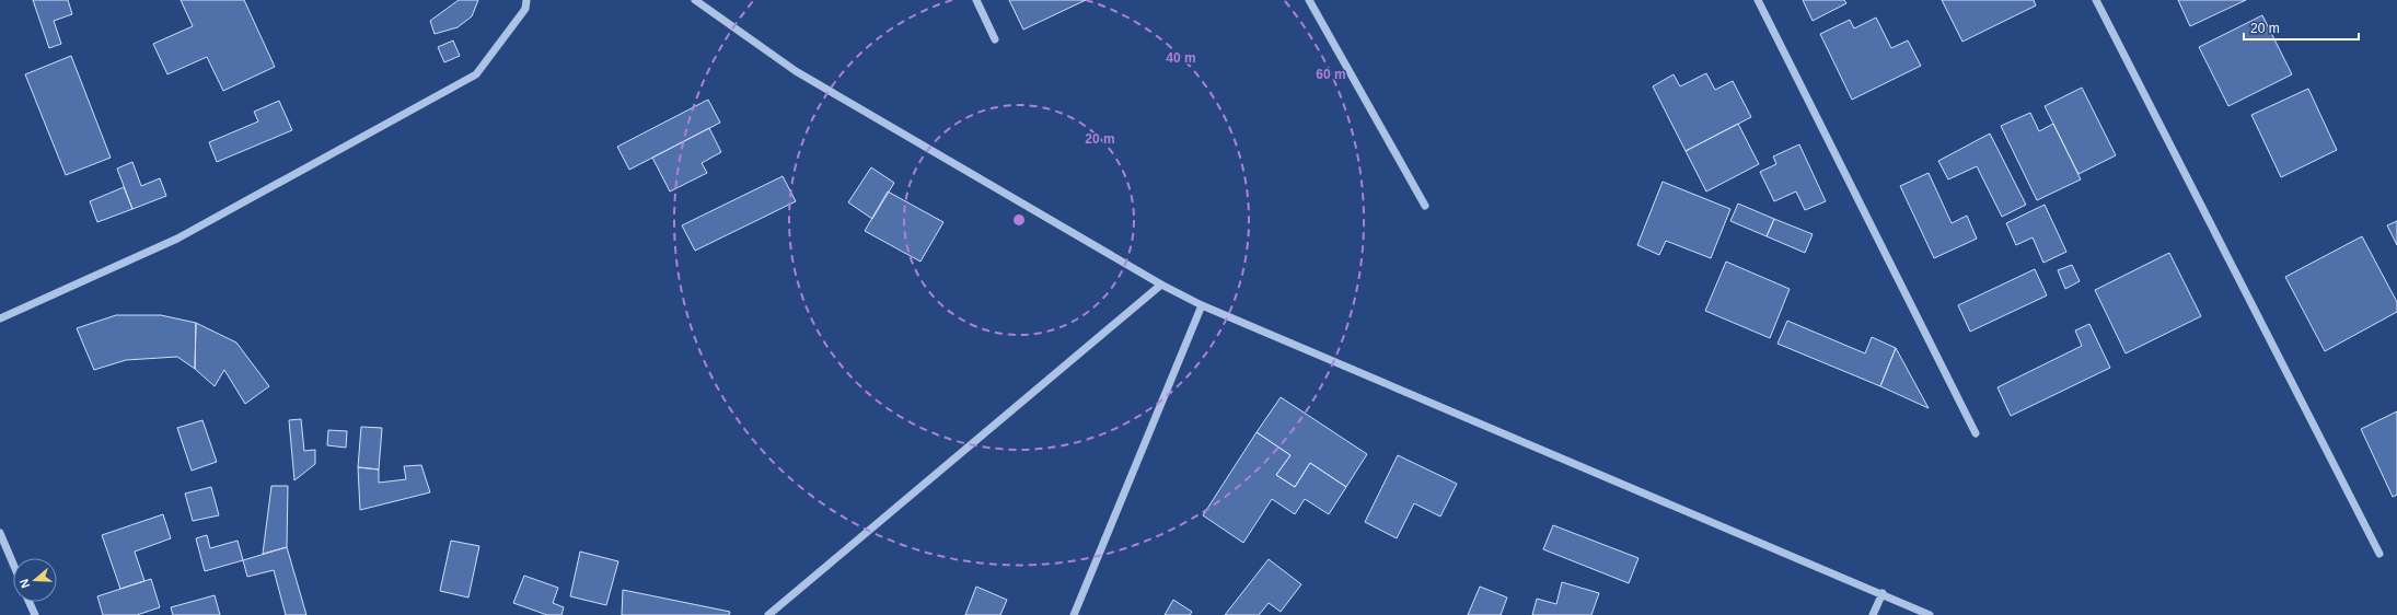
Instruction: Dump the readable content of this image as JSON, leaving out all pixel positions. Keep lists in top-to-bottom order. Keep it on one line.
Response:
{"scale_bar":"20 m","north":"left","rings":["40 m","60 m","20 m"]}
